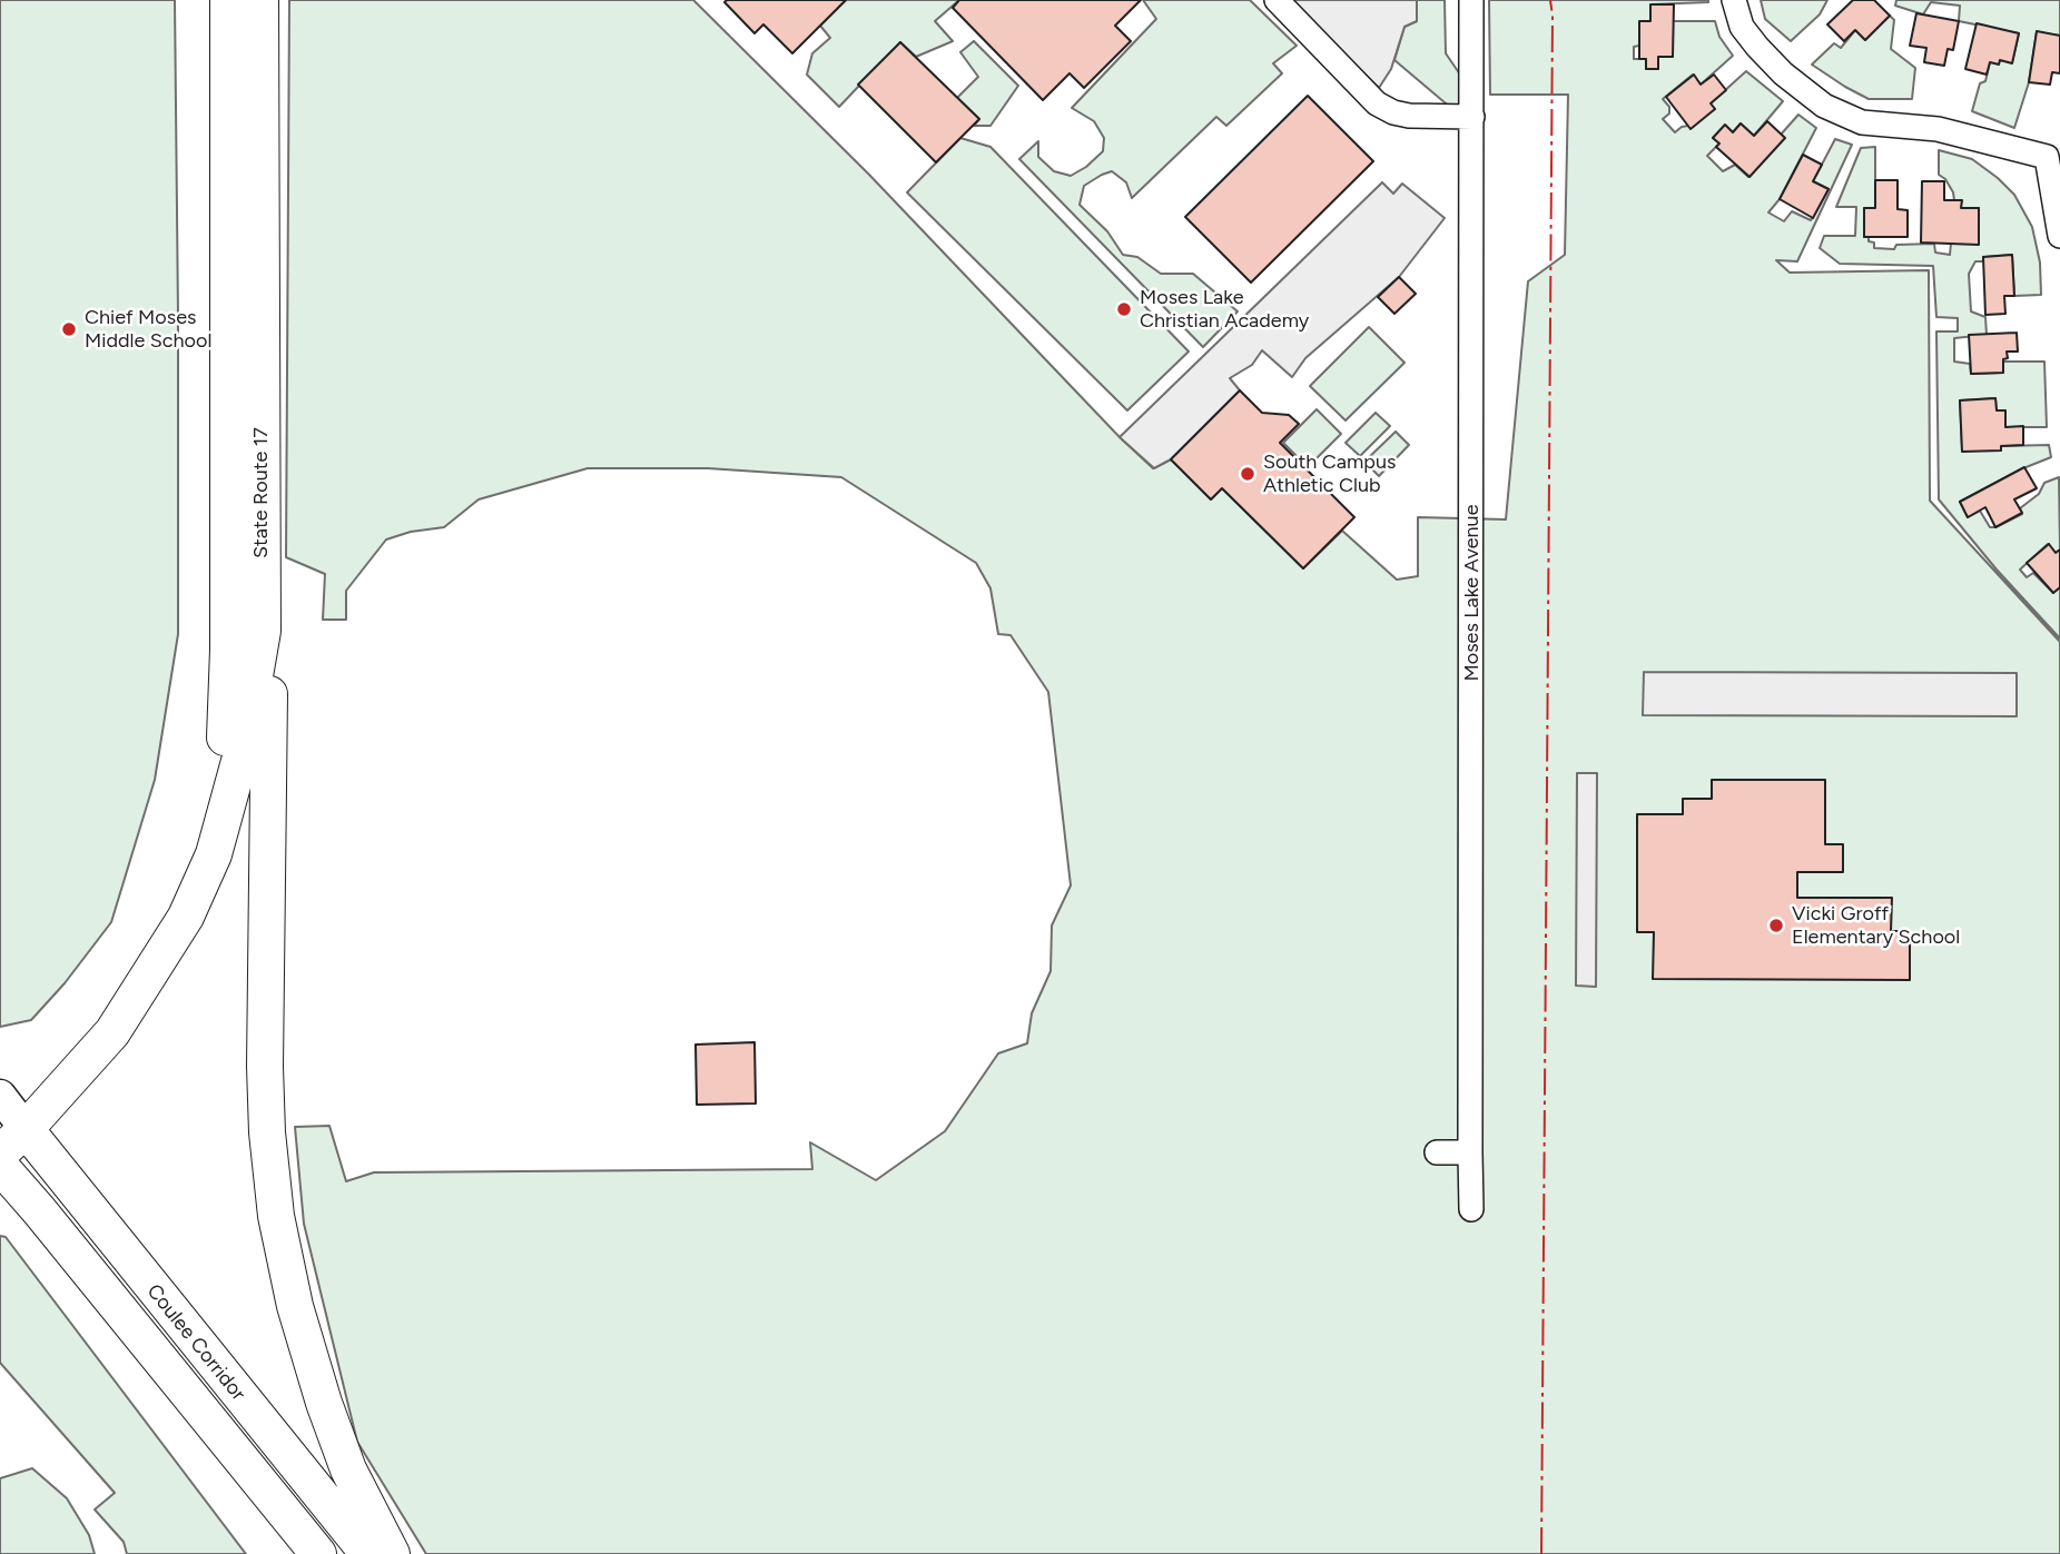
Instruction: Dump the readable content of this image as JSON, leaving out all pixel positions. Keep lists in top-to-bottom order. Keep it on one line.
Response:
{"streets":{"highway":["State Route 17","Coulee Corridor"],"street":["Moses Lake Avenue"]},"crossings":[["State Route 17","Coulee Corridor"]],"places":["Moses Lake Christian Academy","Chief Moses Middle School","South Campus Athletic Club","Vicki Groff Elementary School"]}
